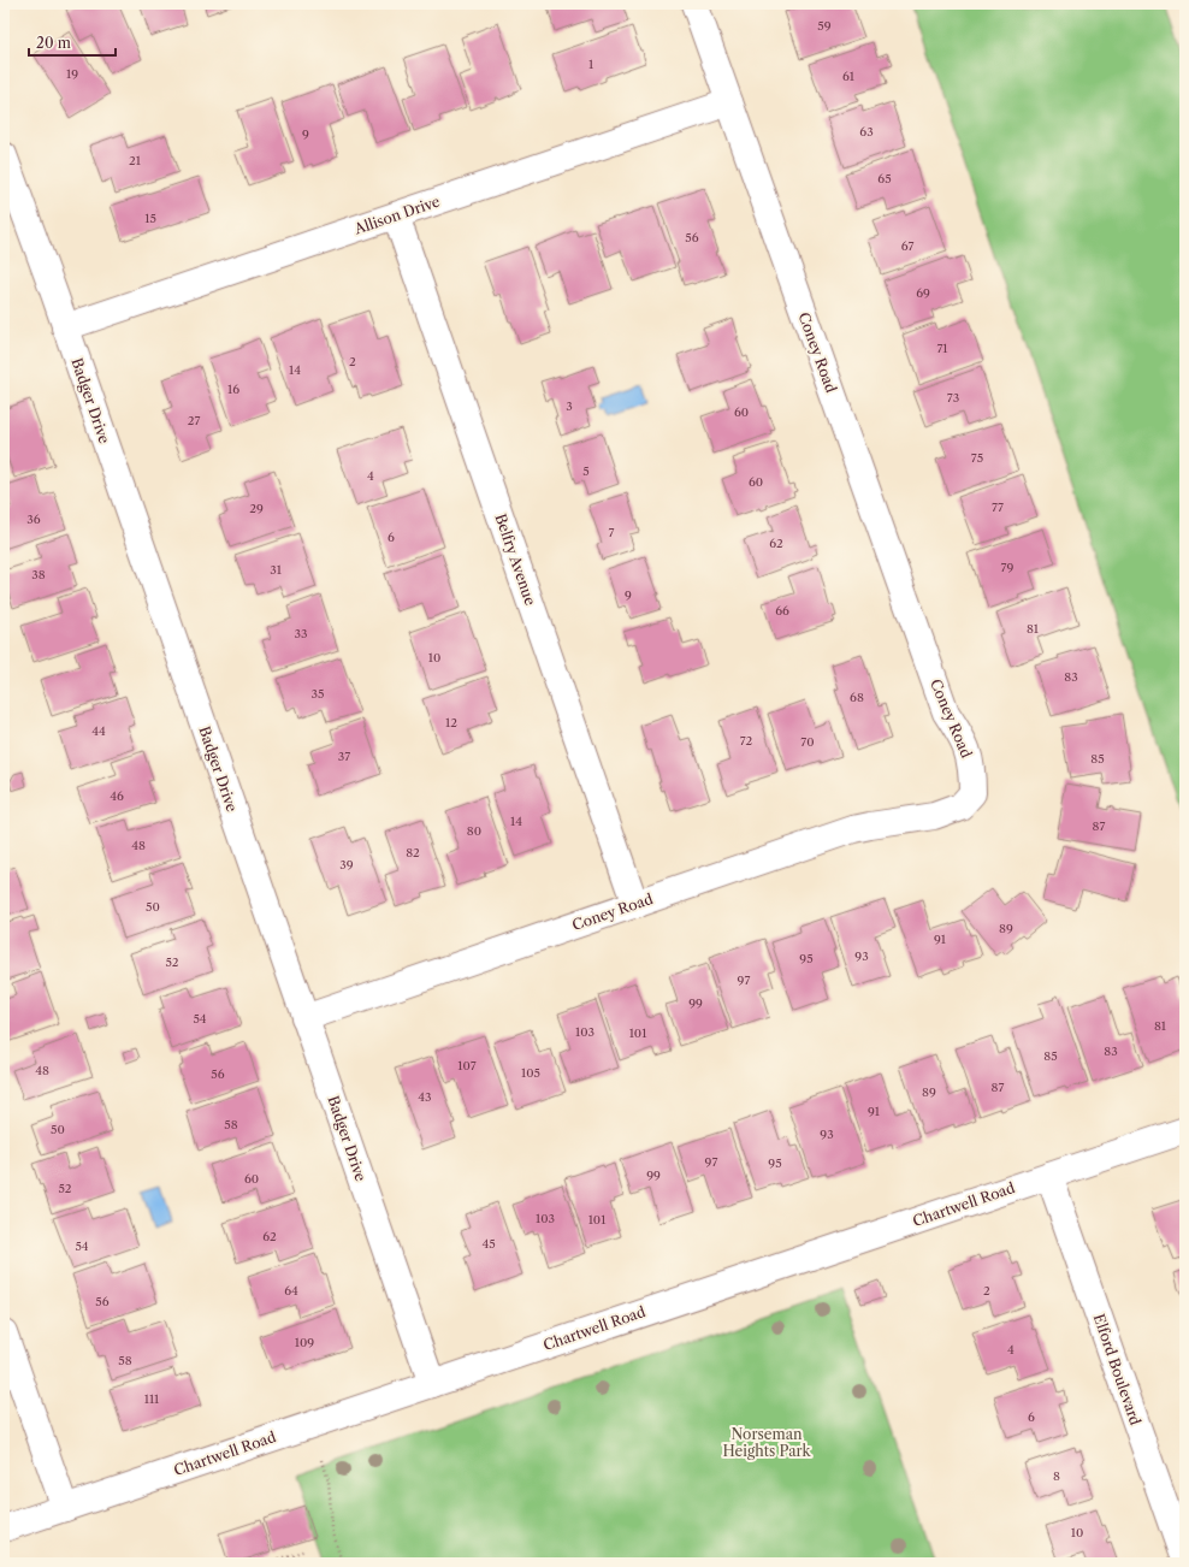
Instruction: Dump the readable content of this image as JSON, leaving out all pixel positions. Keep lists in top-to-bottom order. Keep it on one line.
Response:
{"streets":{"street":["Allison Drive","Coney Road","Badger Drive","Belfry Avenue","Chartwell Road","Elford Boulevard"]},"crossings":[["Allison Drive","Coney Road"],["Allison Drive","Badger Drive"],["Allison Drive","Belfry Avenue"],["Coney Road","Badger Drive"],["Coney Road","Belfry Avenue"],["Badger Drive","Chartwell Road"],["Chartwell Road","Elford Boulevard"]],"parks":["Norseman Heights Park"],"house_numbers":["59","1","19","61","63","9","21","65","15","56","67","69","71","2","14","16","73","3","60","27","75","5","4","60","77","29","36","7","6","62","79","31","38","9","66","81","33","10","83","35","68","12","44","72","70","37","85","46","14","87","80","48","82","39","50","89","91","93","95","52","97","99","54","81","103","101","83","85","107","48","105","56","87","89","43","91","58","50","93","97","95","99","60","52","103","101","62","45","54","64","2","56","109","4","58","111","6","8","10"],"scale_bar":"20 m"}
